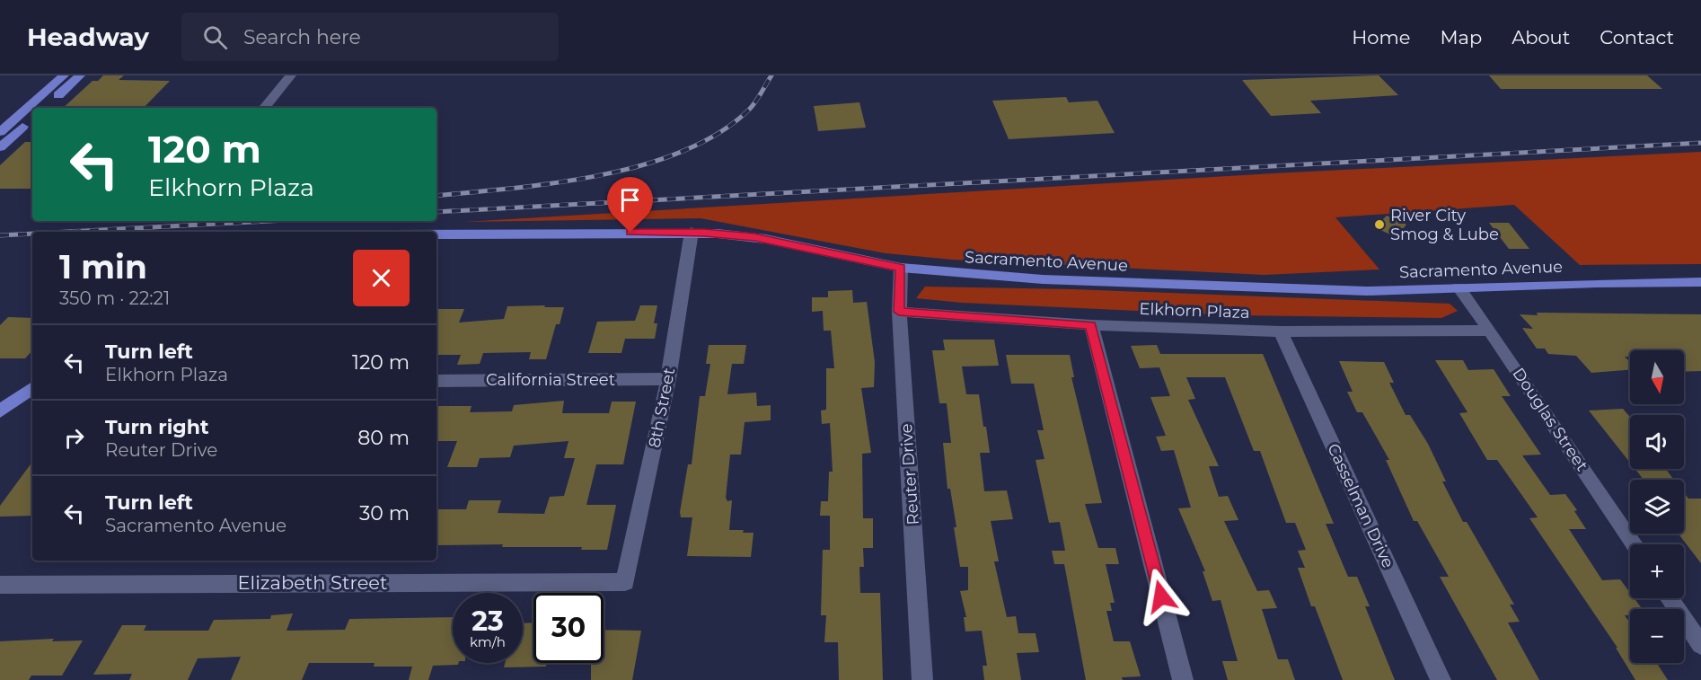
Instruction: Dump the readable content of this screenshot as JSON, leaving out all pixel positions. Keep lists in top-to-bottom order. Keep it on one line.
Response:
{"streets":{"main road":["Sacramento Avenue"],"street":["Elkhorn Plaza","California Street","8th Street","Douglas Street","Reuter Drive","Casselman Drive","Elizabeth Street"]},"crossings":[["Sacramento Avenue","8th Street"],["Sacramento Avenue","Douglas Street"],["Sacramento Avenue","Reuter Drive"],["Elkhorn Plaza","Douglas Street"],["Elkhorn Plaza","Reuter Drive"],["Elkhorn Plaza","Casselman Drive"],["California Street","8th Street"],["8th Street","Elizabeth Street"]],"places":["River City Smog & Lube"],"north":"bottom","page":{"header":"Headway","search":"Search here","nav":["Home","Map","About","Contact"],"turn":["120 m","Elkhorn Plaza"],"heading":["1 min","350 m · 22:21"],"list":[{"name":"Turn left","note":"Elkhorn Plaza","value":"120 m"},{"name":"Turn right","note":"Reuter Drive","value":"80 m"},{"name":"Turn left","note":"Sacramento Avenue","value":"30 m"}],"map_buttons":["+","−"],"speed":"23 km/h","limit":"30"}}
